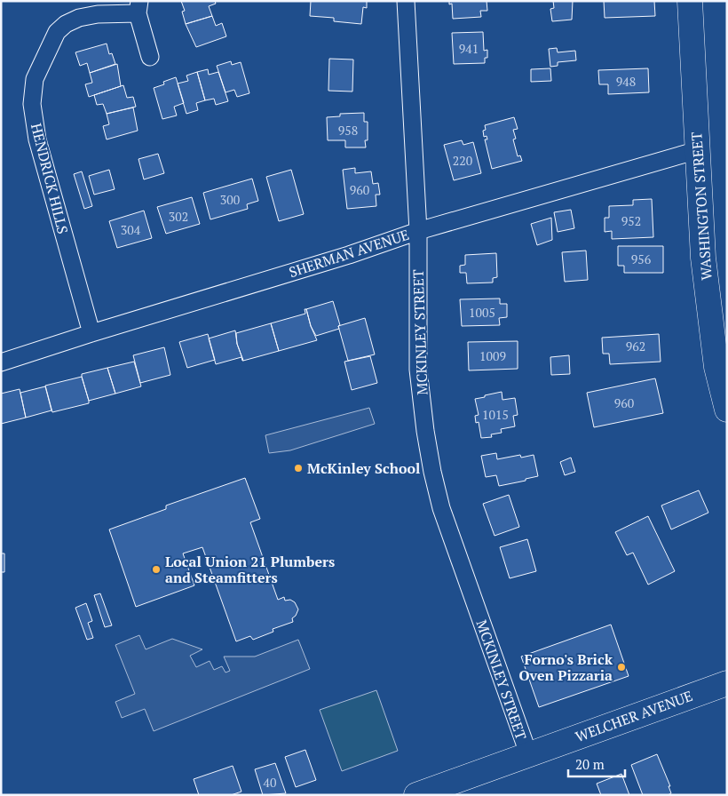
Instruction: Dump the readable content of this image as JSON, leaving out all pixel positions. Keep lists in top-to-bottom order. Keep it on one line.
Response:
{"streets":{"street":["HENDRICK HILLS","WASHINGTON STREET","SHERMAN AVENUE","MCKINLEY STREET","WELCHER AVENUE"]},"crossings":[["HENDRICK HILLS","SHERMAN AVENUE"],["WASHINGTON STREET","SHERMAN AVENUE"],["SHERMAN AVENUE","MCKINLEY STREET"],["MCKINLEY STREET","WELCHER AVENUE"]],"places":["McKinley School","Local Union 21 Plumbers and Steamfitters","Forno's Brick Oven Pizzaria"],"house_numbers":["941","948","958","220","960","300","302","952","304","956","1005","962","1009","960","1015","40"],"scale_bar":"20 m"}
